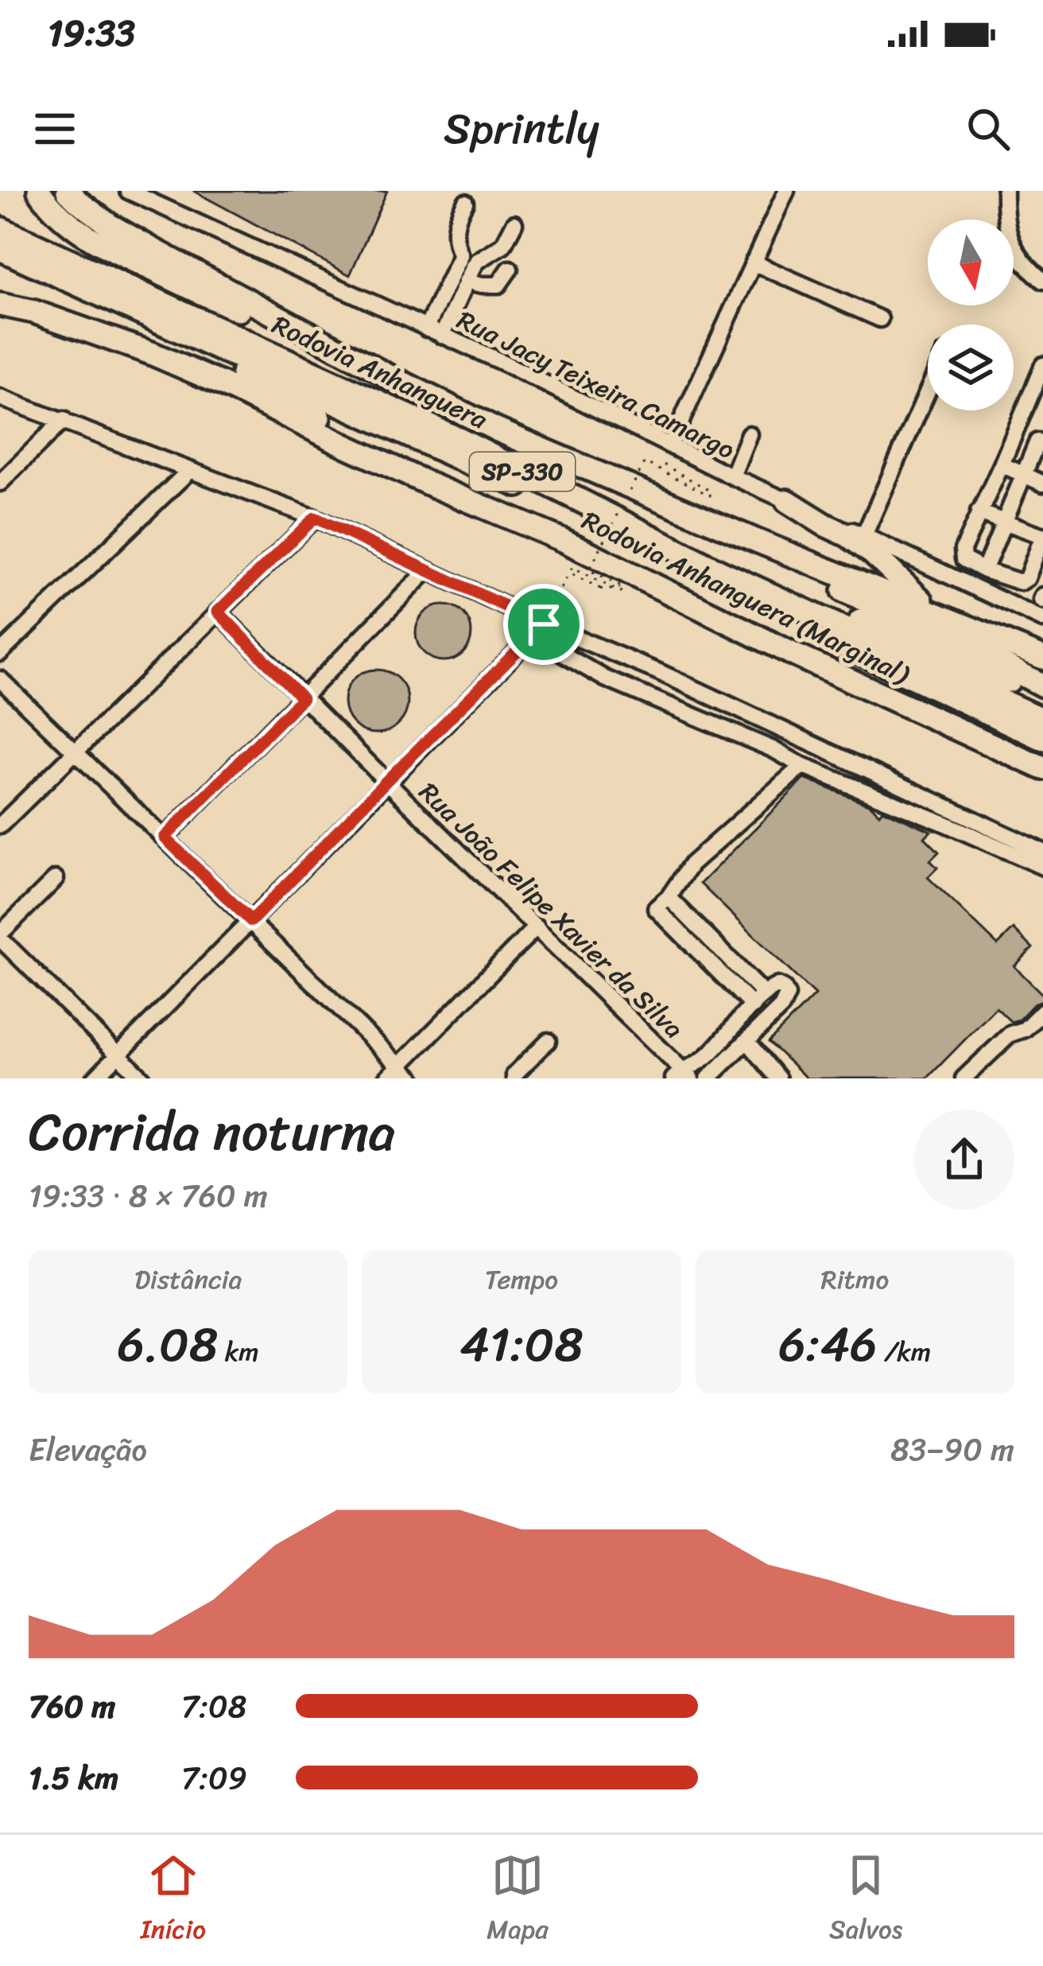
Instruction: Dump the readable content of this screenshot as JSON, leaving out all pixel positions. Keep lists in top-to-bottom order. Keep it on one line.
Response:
{"streets":{"highway":["Rodovia Anhanguera","SP-330","Rodovia Anhanguera (Marginal)"],"street":["Rua Jacy Teixeira Camargo","Rua João Felipe Xavier da Silva"]},"north":"bottom","page":{"status":"19:33","header":"Sprintly","heading":["Corrida noturna","19:33 · 8 × 760 m"],"stats":[["Distância","6.08 km"],["Tempo","41:08"],["Ritmo","6:46 /km"]],"chart":["Elevação","83–90 m"],"list":[{"name":"760 m","note":"7:08"},{"name":"1.5 km","note":"7:09"}],"tabs":["Início","Mapa","Salvos"]}}
